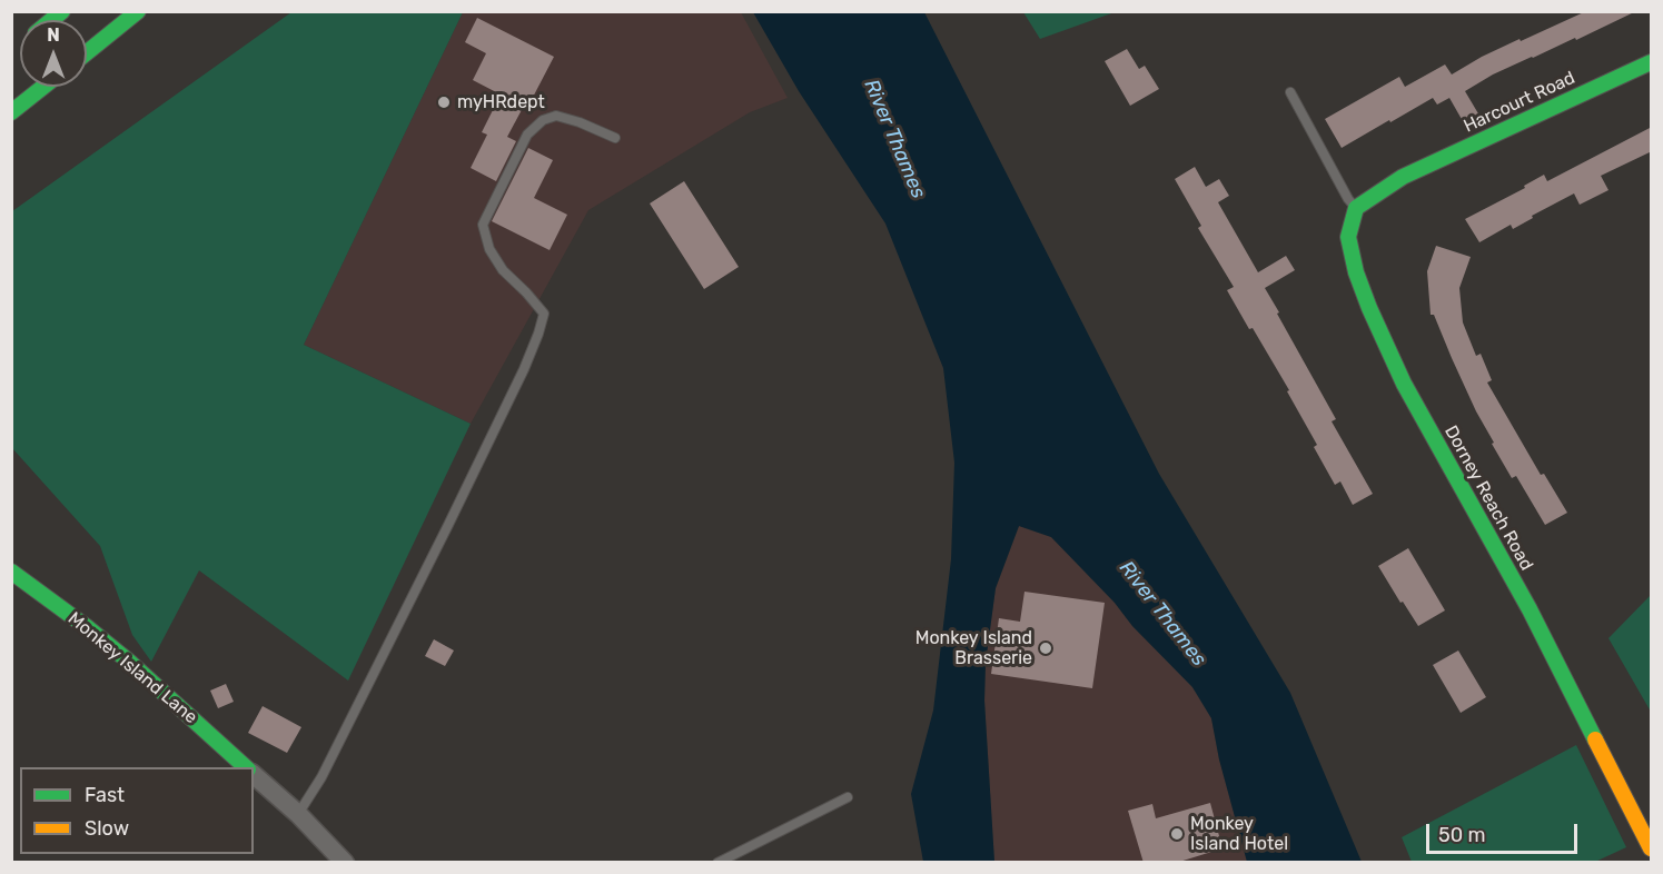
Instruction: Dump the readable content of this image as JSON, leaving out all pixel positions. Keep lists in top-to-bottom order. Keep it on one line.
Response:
{"streets":{"main road":["Harcourt Road","Dorney Reach Road","Monkey Island Lane"]},"crossings":[["Harcourt Road","Dorney Reach Road"]],"water":["River Thames"],"places":["myHRdept","Monkey Island Brasserie","Monkey Island Hotel"],"legend":["Fast","Slow"],"scale_bar":"50 m","north":"top"}
